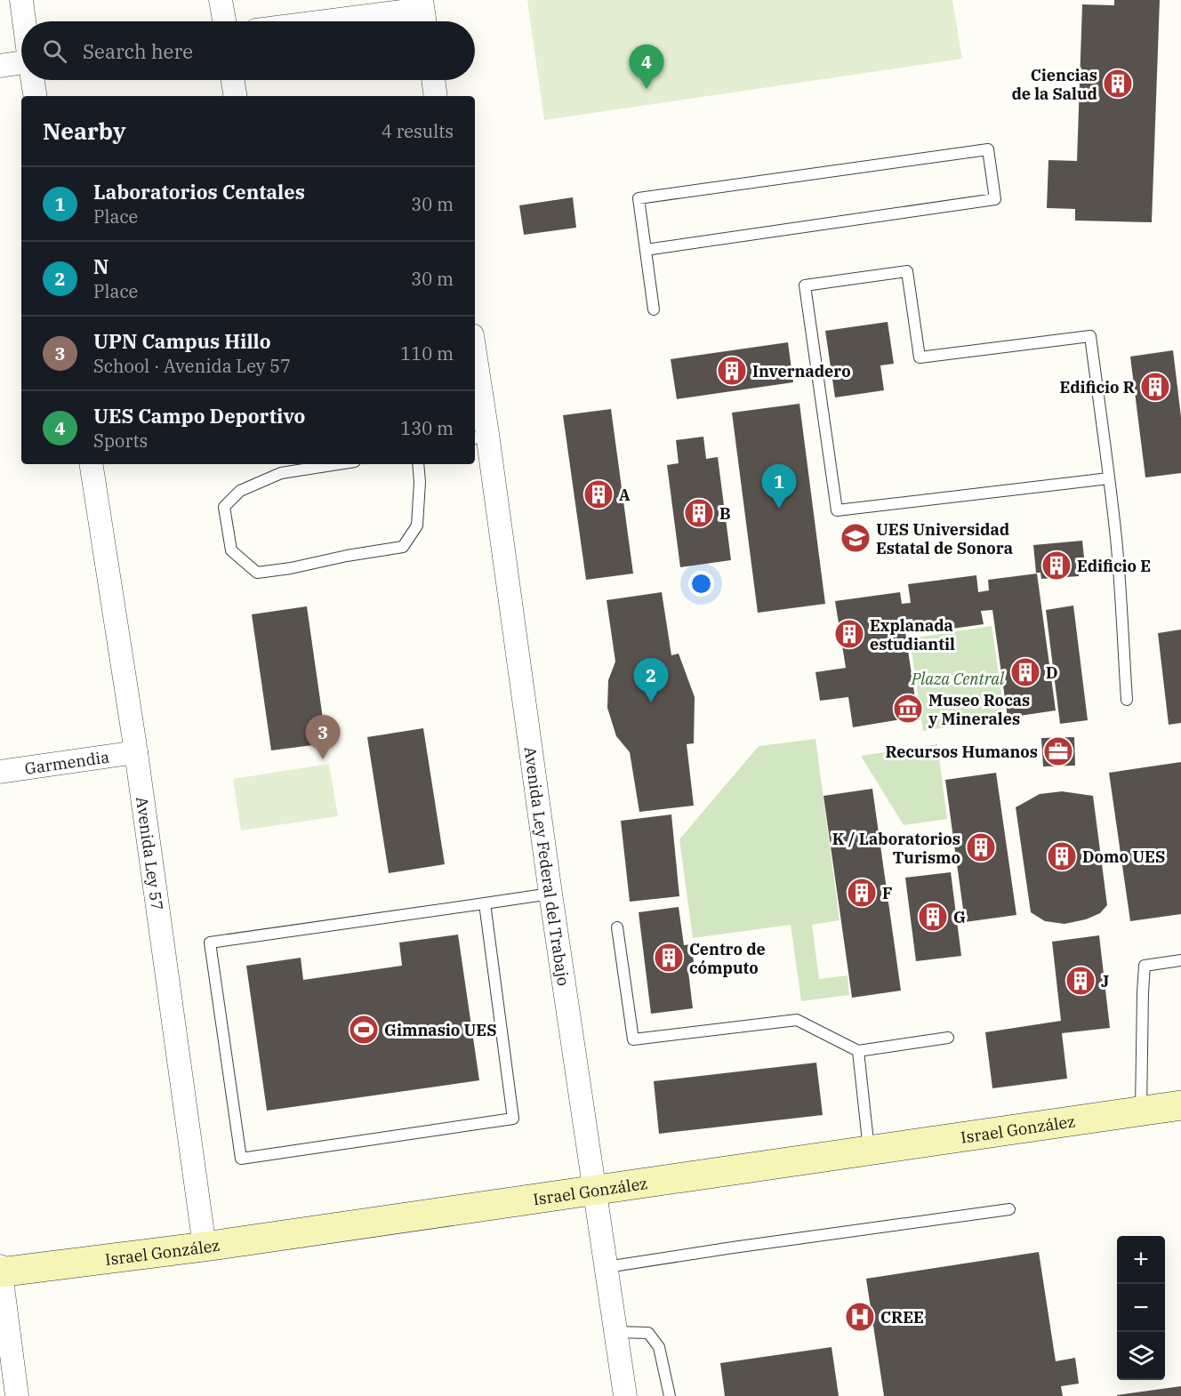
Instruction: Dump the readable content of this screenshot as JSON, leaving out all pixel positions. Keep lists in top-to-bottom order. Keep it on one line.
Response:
{"streets":{"street":["Garmendia","Avenida Ley 57","Avenida Ley Federal del Trabajo","Israel González"]},"crossings":[["Garmendia","Avenida Ley 57"],["Avenida Ley 57","Israel González"],["Avenida Ley Federal del Trabajo","Israel González"]],"parks":["Plaza Central"],"places":{"building":["Ciencias de la Salud","Invernadero","Edificio R","A","B","Edificio E","Explanada estudiantil","D","K / Laboratorios Turismo","Domo UES","F","G","Centro de cómputo","J"],"school or university":["UES Universidad Estatal de Sonora"],"museum":["Museo Rocas y Minerales"],"office":["Recursos Humanos"],"sports":["Gimnasio UES"],"hospital":["CREE"]},"page":{"search":"Search here","pins":["4","1","2","3"],"heading":["Nearby","4 results"],"list":[{"mark":"1","name":"Laboratorios Centales","note":"Place","value":"30 m"},{"mark":"2","name":"N","note":"Place","value":"30 m"},{"mark":"3","name":"UPN Campus Hillo","note":"School · Avenida Ley 57","value":"110 m"},{"mark":"4","name":"UES Campo Deportivo","note":"Sports","value":"130 m"}],"map_buttons":["+","−"]}}
